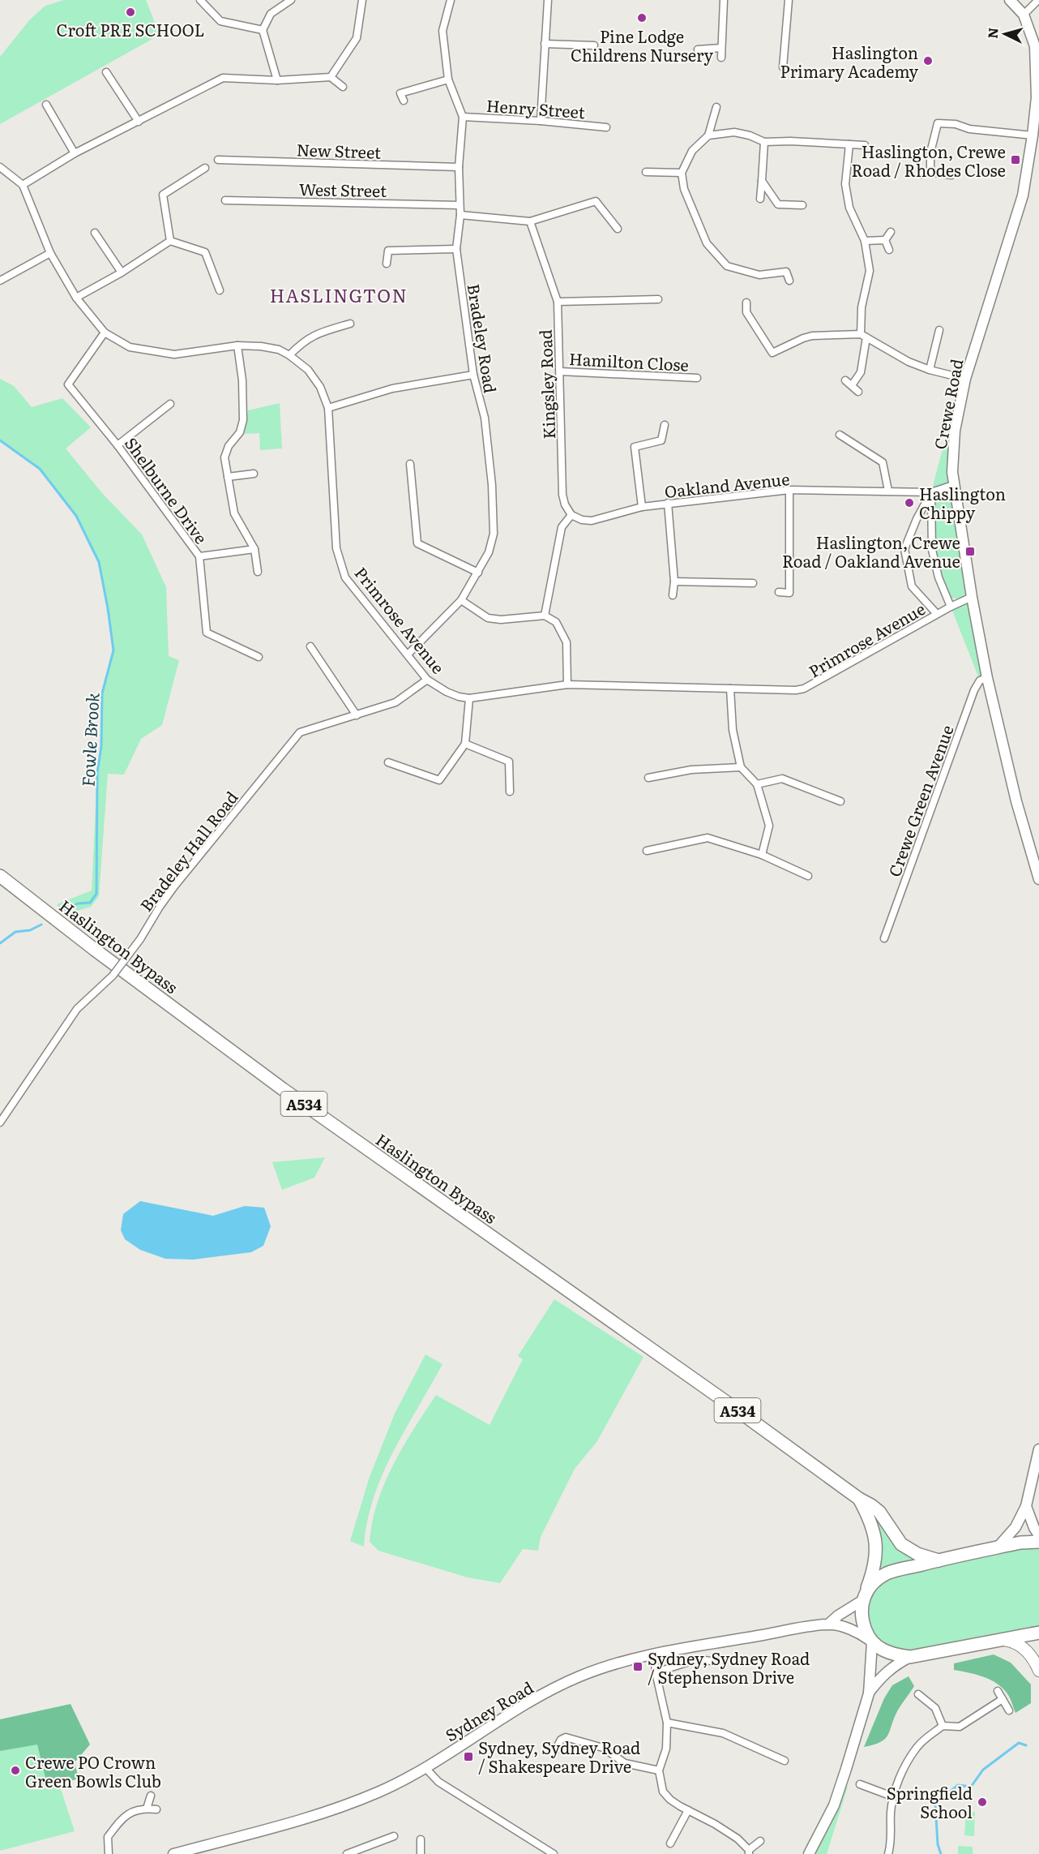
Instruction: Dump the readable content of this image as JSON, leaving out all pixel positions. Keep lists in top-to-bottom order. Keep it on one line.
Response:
{"streets":{"highway":["Haslington Bypass","A534"],"street":["Henry Street","New Street","West Street","Bradeley Road","Hamilton Close","Kingsley Road","Crewe Road","Oakland Avenue","Shelburne Drive","Primrose Avenue","Crewe Green Avenue","Bradeley Hall Road","Sydney Road"]},"crossings":[["Henry Street","Bradeley Road"],["New Street","Bradeley Road"],["West Street","Bradeley Road"],["Bradeley Road","Primrose Avenue"],["Hamilton Close","Kingsley Road"],["Kingsley Road","Oakland Avenue"],["Crewe Road","Oakland Avenue"],["Crewe Road","Primrose Avenue"],["Crewe Road","Crewe Green Avenue"],["Shelburne Drive","Primrose Avenue"],["Primrose Avenue","Bradeley Hall Road"],["Haslington Bypass","Sydney Road"]],"districts":["HASLINGTON"],"water":["Fowle Brook"],"places":{"other":["Croft PRE SCHOOL","Pine Lodge Childrens Nursery","Haslington Primary Academy","Haslington Chippy","Crewe PO Crown Green Bowls Club","Springfield School"],"transit":["Haslington, Crewe Road / Rhodes Close","Haslington, Crewe Road / Oakland Avenue","Sydney, Sydney Road / Stephenson Drive","Sydney, Sydney Road / Shakespeare Drive"]},"north":"left"}
